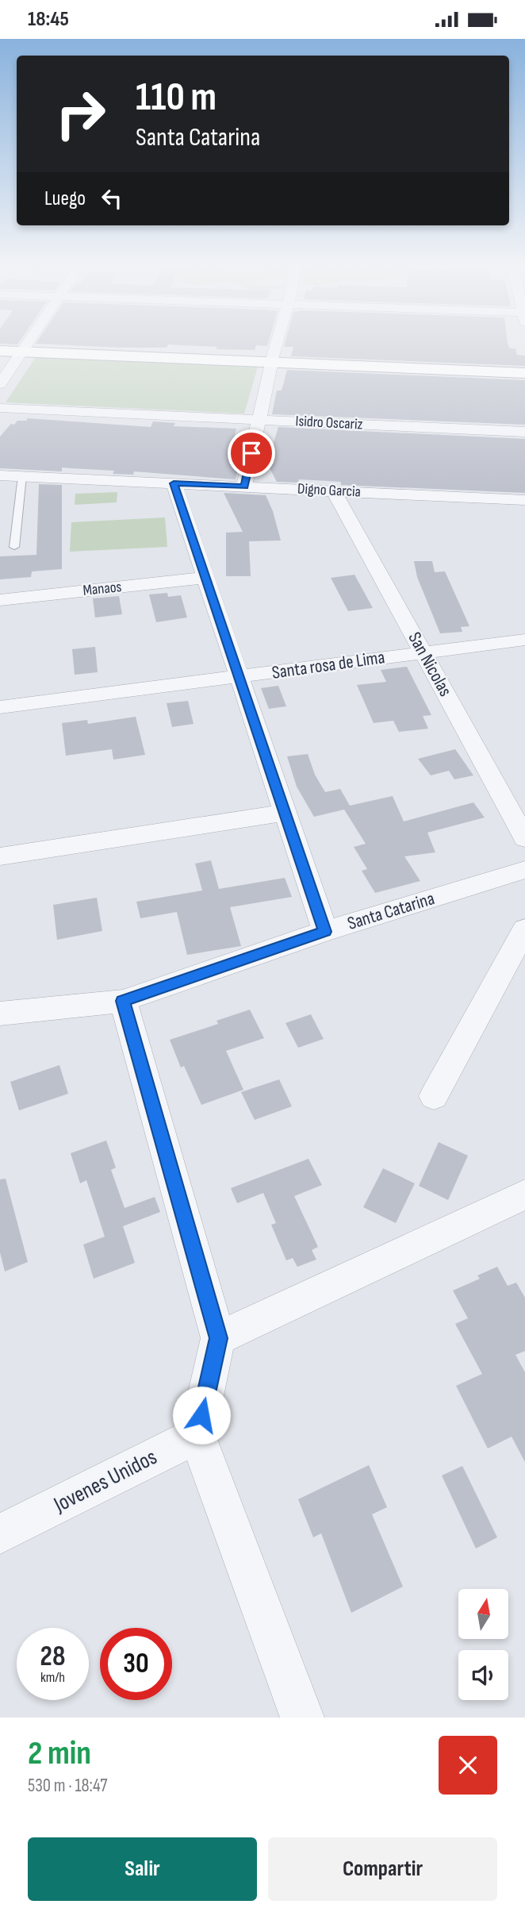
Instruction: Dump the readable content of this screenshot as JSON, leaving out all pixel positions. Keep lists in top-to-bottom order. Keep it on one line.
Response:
{"streets":{"street":["Isidro Oscariz","Digno Garcia","Manaos","San Nicolas","Santa rosa de Lima","Santa Catarina","Jovenes Unidos"]},"crossings":[["Digno Garcia","San Nicolas"],["San Nicolas","Santa rosa de Lima"]],"north":"top","page":{"status":"18:45","turn":["110 m","Santa Catarina"],"then":"Luego","speed":"28 km/h","limit":"30","heading":["2 min","530 m · 18:47"],"buttons":["Salir","Compartir"]}}
